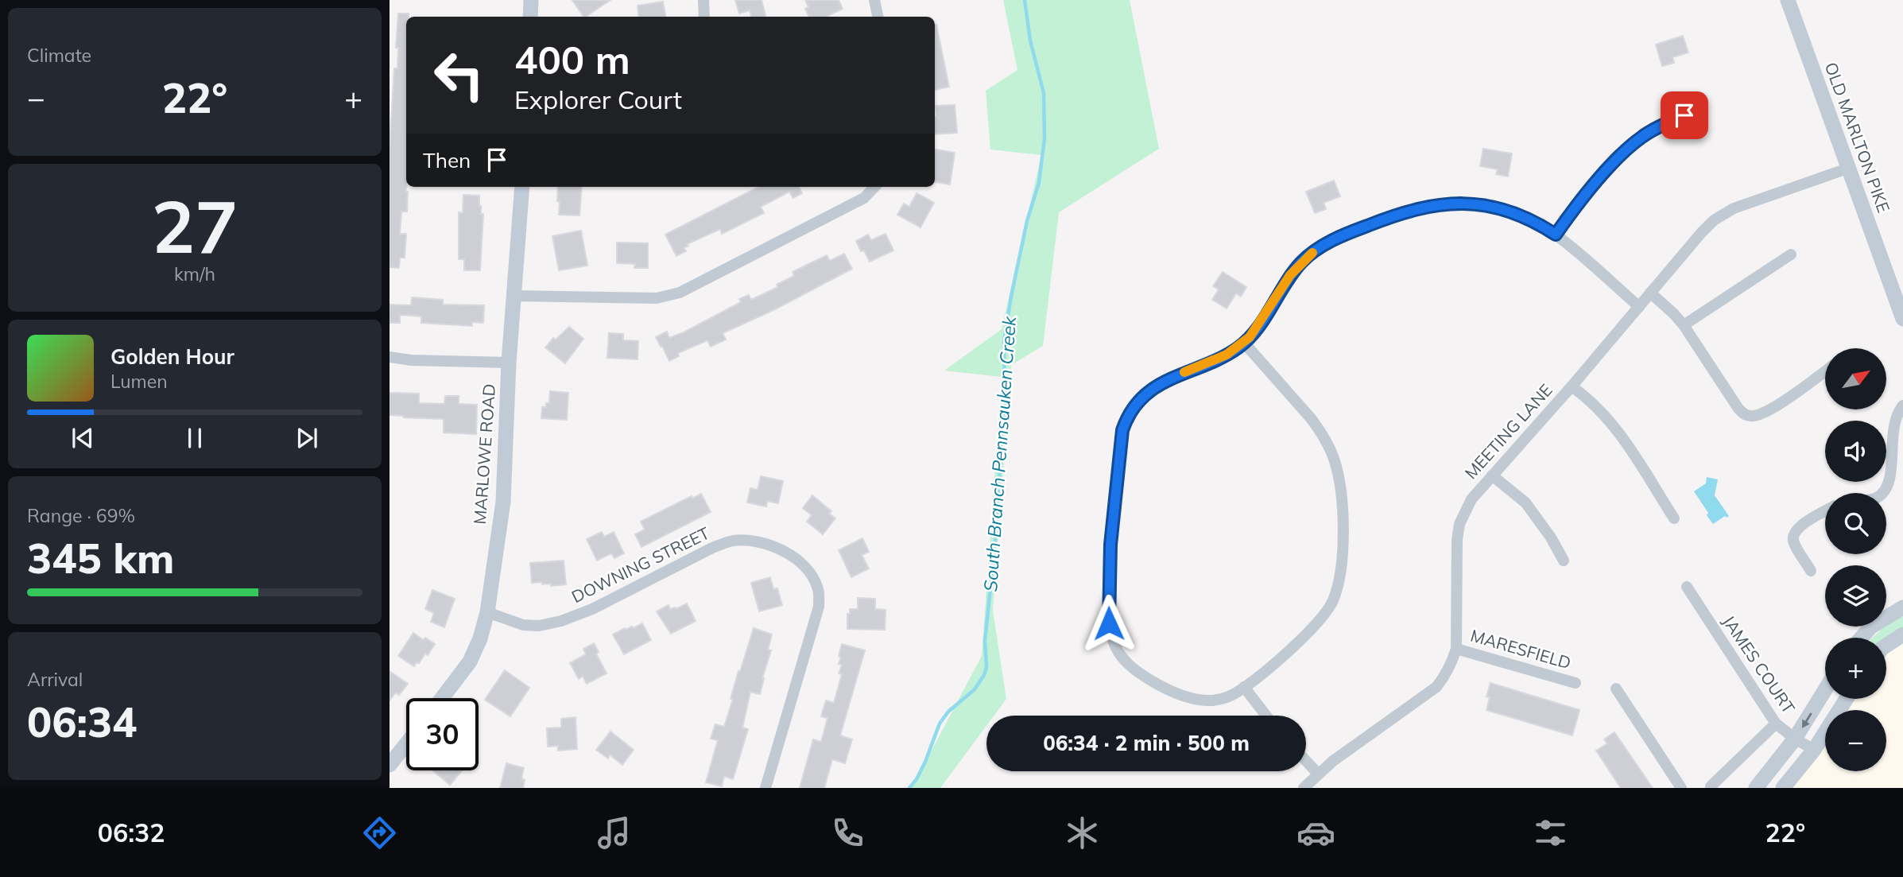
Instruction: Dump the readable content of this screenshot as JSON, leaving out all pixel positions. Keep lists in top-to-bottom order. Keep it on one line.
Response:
{"streets":{"street":["OLD MARLTON PIKE","MEETING LANE","MARLOWE ROAD","DOWNING STREET","MARESFIELD","JAMES COURT"]},"crossings":[["OLD MARLTON PIKE","MEETING LANE"],["MEETING LANE","MARESFIELD"],["MARLOWE ROAD","DOWNING STREET"]],"water":["South Branch Pennsauken Creek"],"north":"top right","page":{"tile":["Climate",["27","km/h"],["Range · 69%","345 km"],["Arrival","06:34"]],"turn":["400 m","Explorer Court"],"heat":["−","22°","+"],"then":"Then","song":["Golden Hour","Lumen"],"map_buttons":["+","−"],"limit":"30","trip":"06:34 · 2 min · 500 m","tabs":["06:32","22°"]}}
